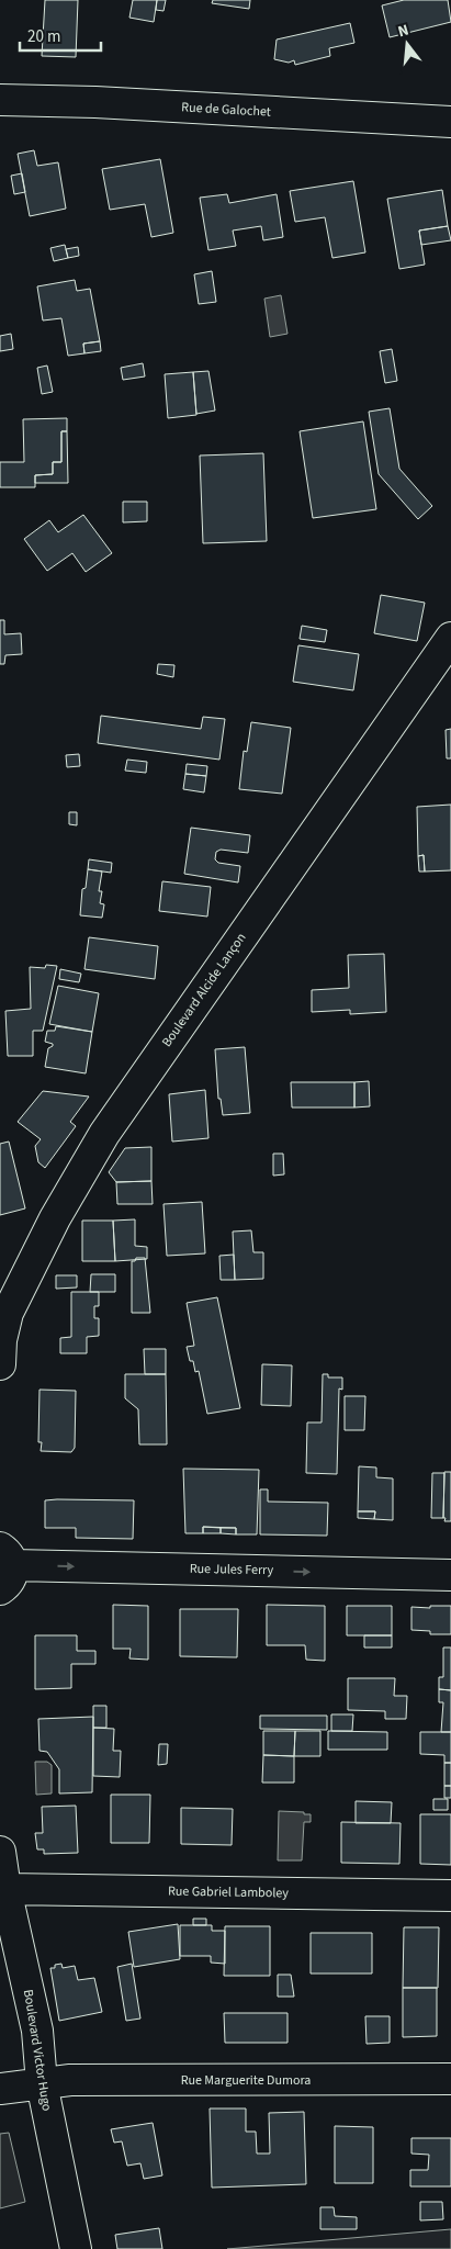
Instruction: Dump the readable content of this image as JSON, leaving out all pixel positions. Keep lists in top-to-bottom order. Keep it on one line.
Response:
{"streets":{"street":["Rue de Galochet","Boulevard Alcide Lançon","Rue Jules Ferry","Rue Gabriel Lamboley","Boulevard Victor Hugo","Rue Marguerite Dumora"]},"crossings":[["Rue Gabriel Lamboley","Boulevard Victor Hugo"],["Boulevard Victor Hugo","Rue Marguerite Dumora"]],"one_way":["Rue Jules Ferry"],"scale_bar":"20 m","north":"top"}
